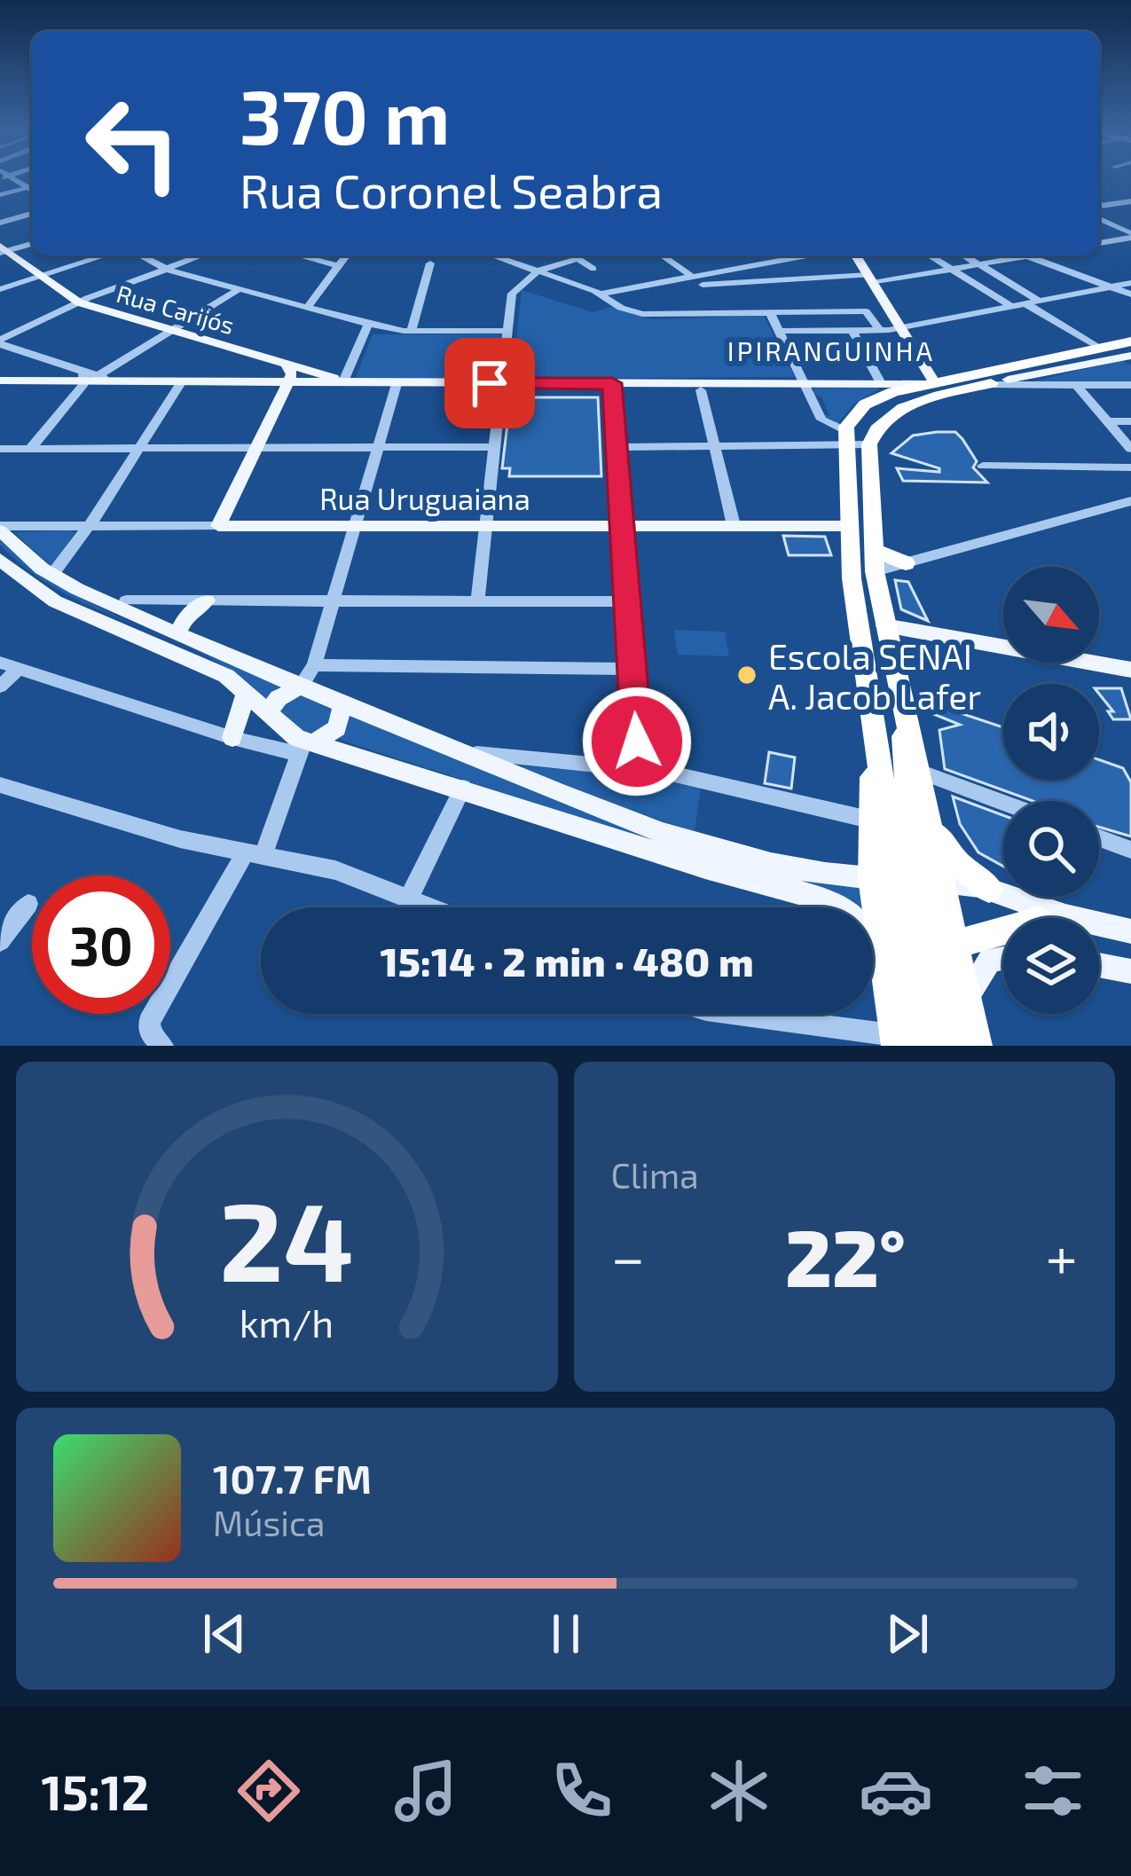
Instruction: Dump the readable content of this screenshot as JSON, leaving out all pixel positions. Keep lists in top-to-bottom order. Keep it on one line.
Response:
{"streets":{"main road":["Rua Carijós","Rua Uruguaiana"]},"districts":["IPIRANGUINHA"],"places":["Escola SENAI A. Jacob Lafer"],"north":"bottom right","page":{"turn":["370 m","Rua Coronel Seabra"],"limit":"30","trip":"15:14 · 2 min · 480 m","tile":"Clima","heat":["−","22°","+"],"song":["107.7 FM","Música"],"tabs":"15:12","gauge":["24","km/h"]}}
